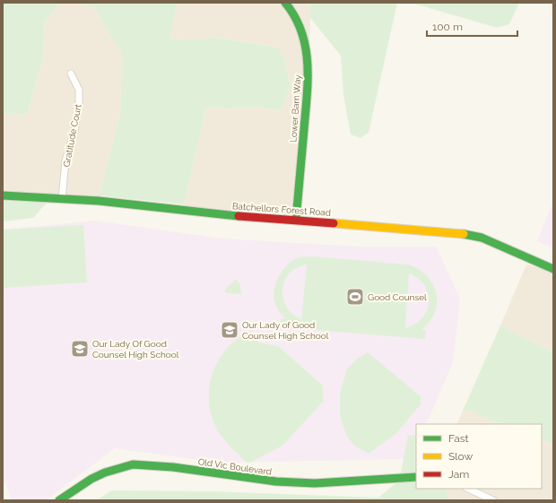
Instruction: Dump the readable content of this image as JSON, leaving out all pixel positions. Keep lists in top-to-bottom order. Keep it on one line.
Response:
{"streets":{"street":["Lower Barn Way","Gratitude Court","Batchellors Forest Road","Old Vic Boulevard"]},"crossings":[["Lower Barn Way","Batchellors Forest Road"],["Gratitude Court","Batchellors Forest Road"]],"places":{"sports":["Good Counsel"],"school or university":["Our Lady of Good Counsel High School","Our Lady Of Good Counsel High School"]},"legend":["Fast","Slow","Jam"],"scale_bar":"100 m"}
